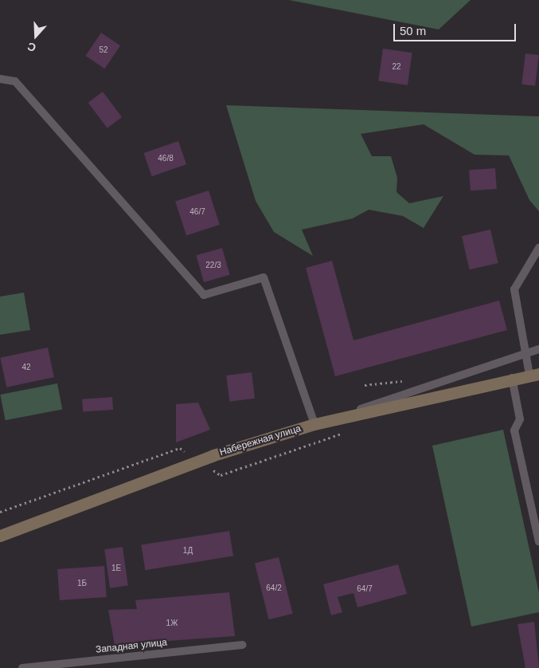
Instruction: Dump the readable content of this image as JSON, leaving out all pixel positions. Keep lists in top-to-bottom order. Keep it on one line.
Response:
{"streets":{"main road":["Набережная улица"],"lane":["Западная улица"]},"house_numbers":["52","22","46/8","46/7","22/3","42","1Д","1Е","1Б","64/2","64/7","1Ж"],"scale_bar":"50 m","north":"bottom"}
